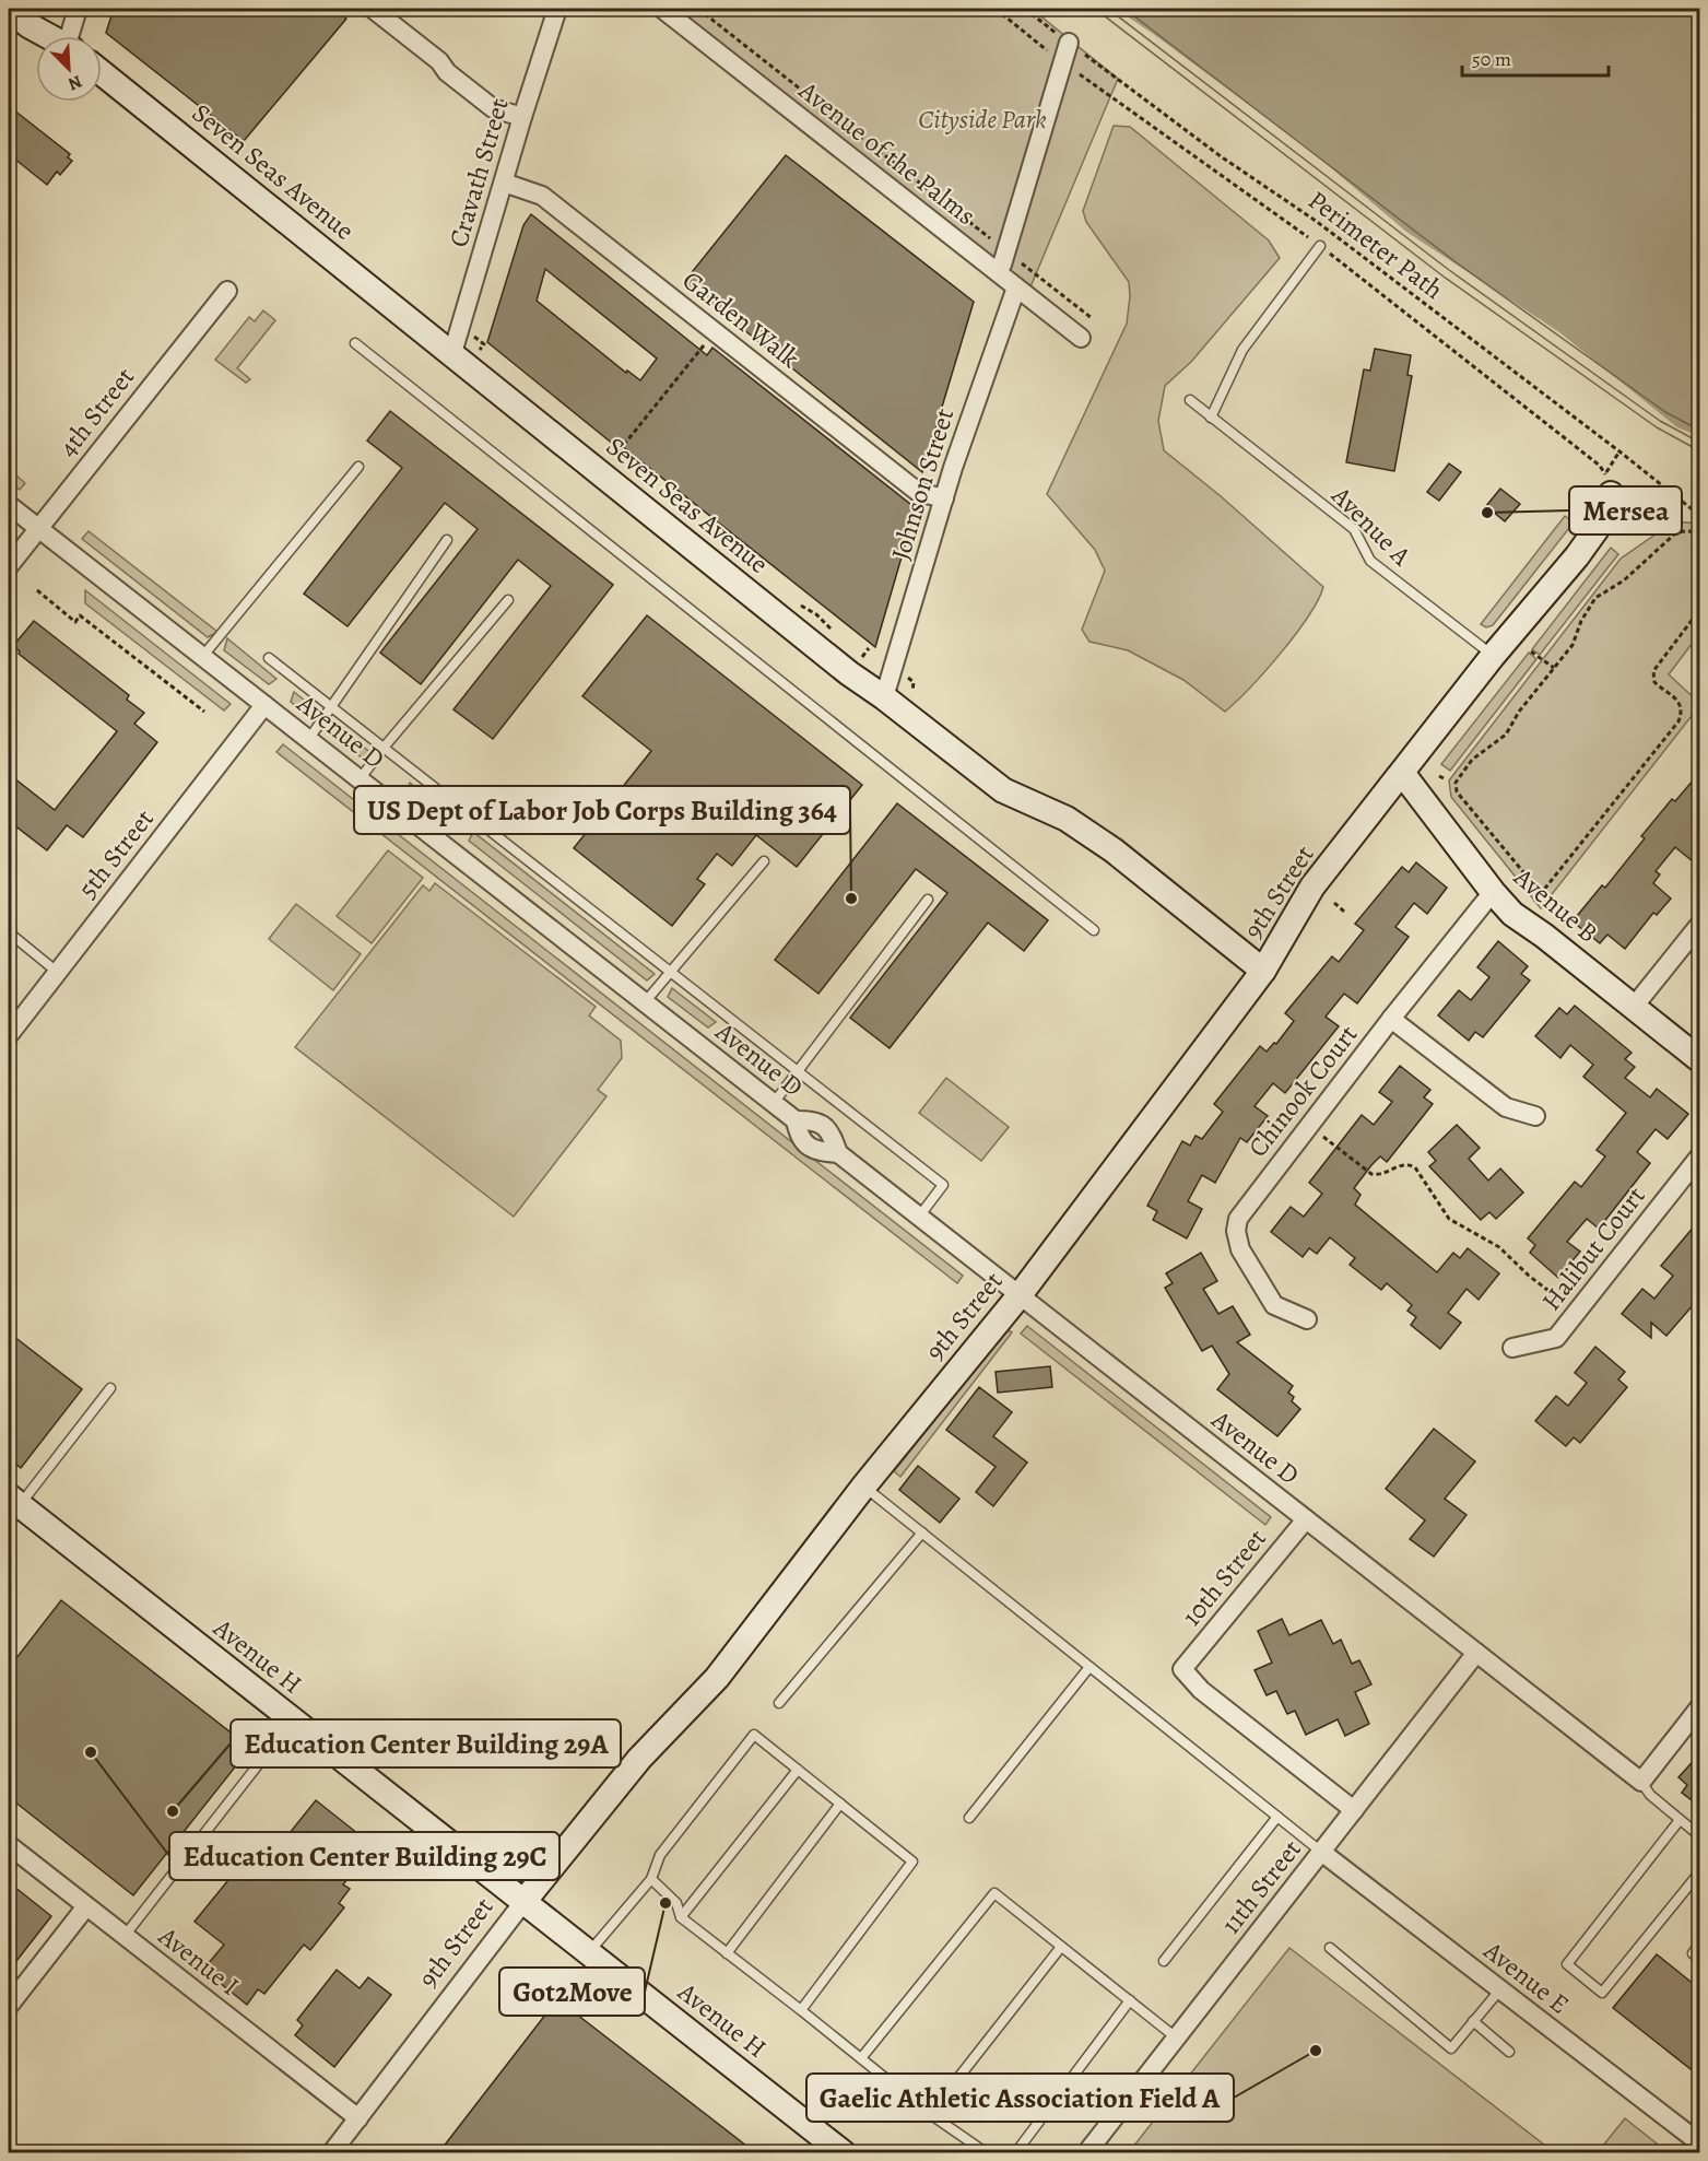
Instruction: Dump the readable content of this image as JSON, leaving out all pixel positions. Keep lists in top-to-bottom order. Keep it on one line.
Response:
{"streets":{"street":["Avenue of the Palms","Seven Seas Avenue","Cravath Street","Garden Walk","4th Street","Johnson Street","Avenue D","5th Street","9th Street","Avenue B","Chinook Court","Halibut Court","10th Street","Avenue H","11th Street","Avenue I","Avenue E"],"lane":["Avenue A"],"path":["Perimeter Path"]},"crossings":[["Avenue of the Palms","Johnson Street"],["Seven Seas Avenue","Cravath Street"],["Seven Seas Avenue","Johnson Street"],["Seven Seas Avenue","9th Street"],["Cravath Street","Garden Walk"],["Garden Walk","Johnson Street"],["4th Street","Avenue D"],["Avenue A","9th Street"],["Avenue D","5th Street"],["Avenue D","9th Street"],["Avenue D","10th Street"],["Avenue D","11th Street"],["9th Street","Avenue B"],["9th Street","Avenue H"],["9th Street","Avenue I"],["Avenue B","Chinook Court"],["10th Street","11th Street"],["11th Street","Avenue E"]],"parks":["Cityside Park"],"places":["Mersea","US Dept of Labor Job Corps Building 364","Education Center Building 29C","Education Center Building 29A","Got2Move","Gaelic Athletic Association Field A"],"scale_bar":"50 m","north":"bottom right"}
